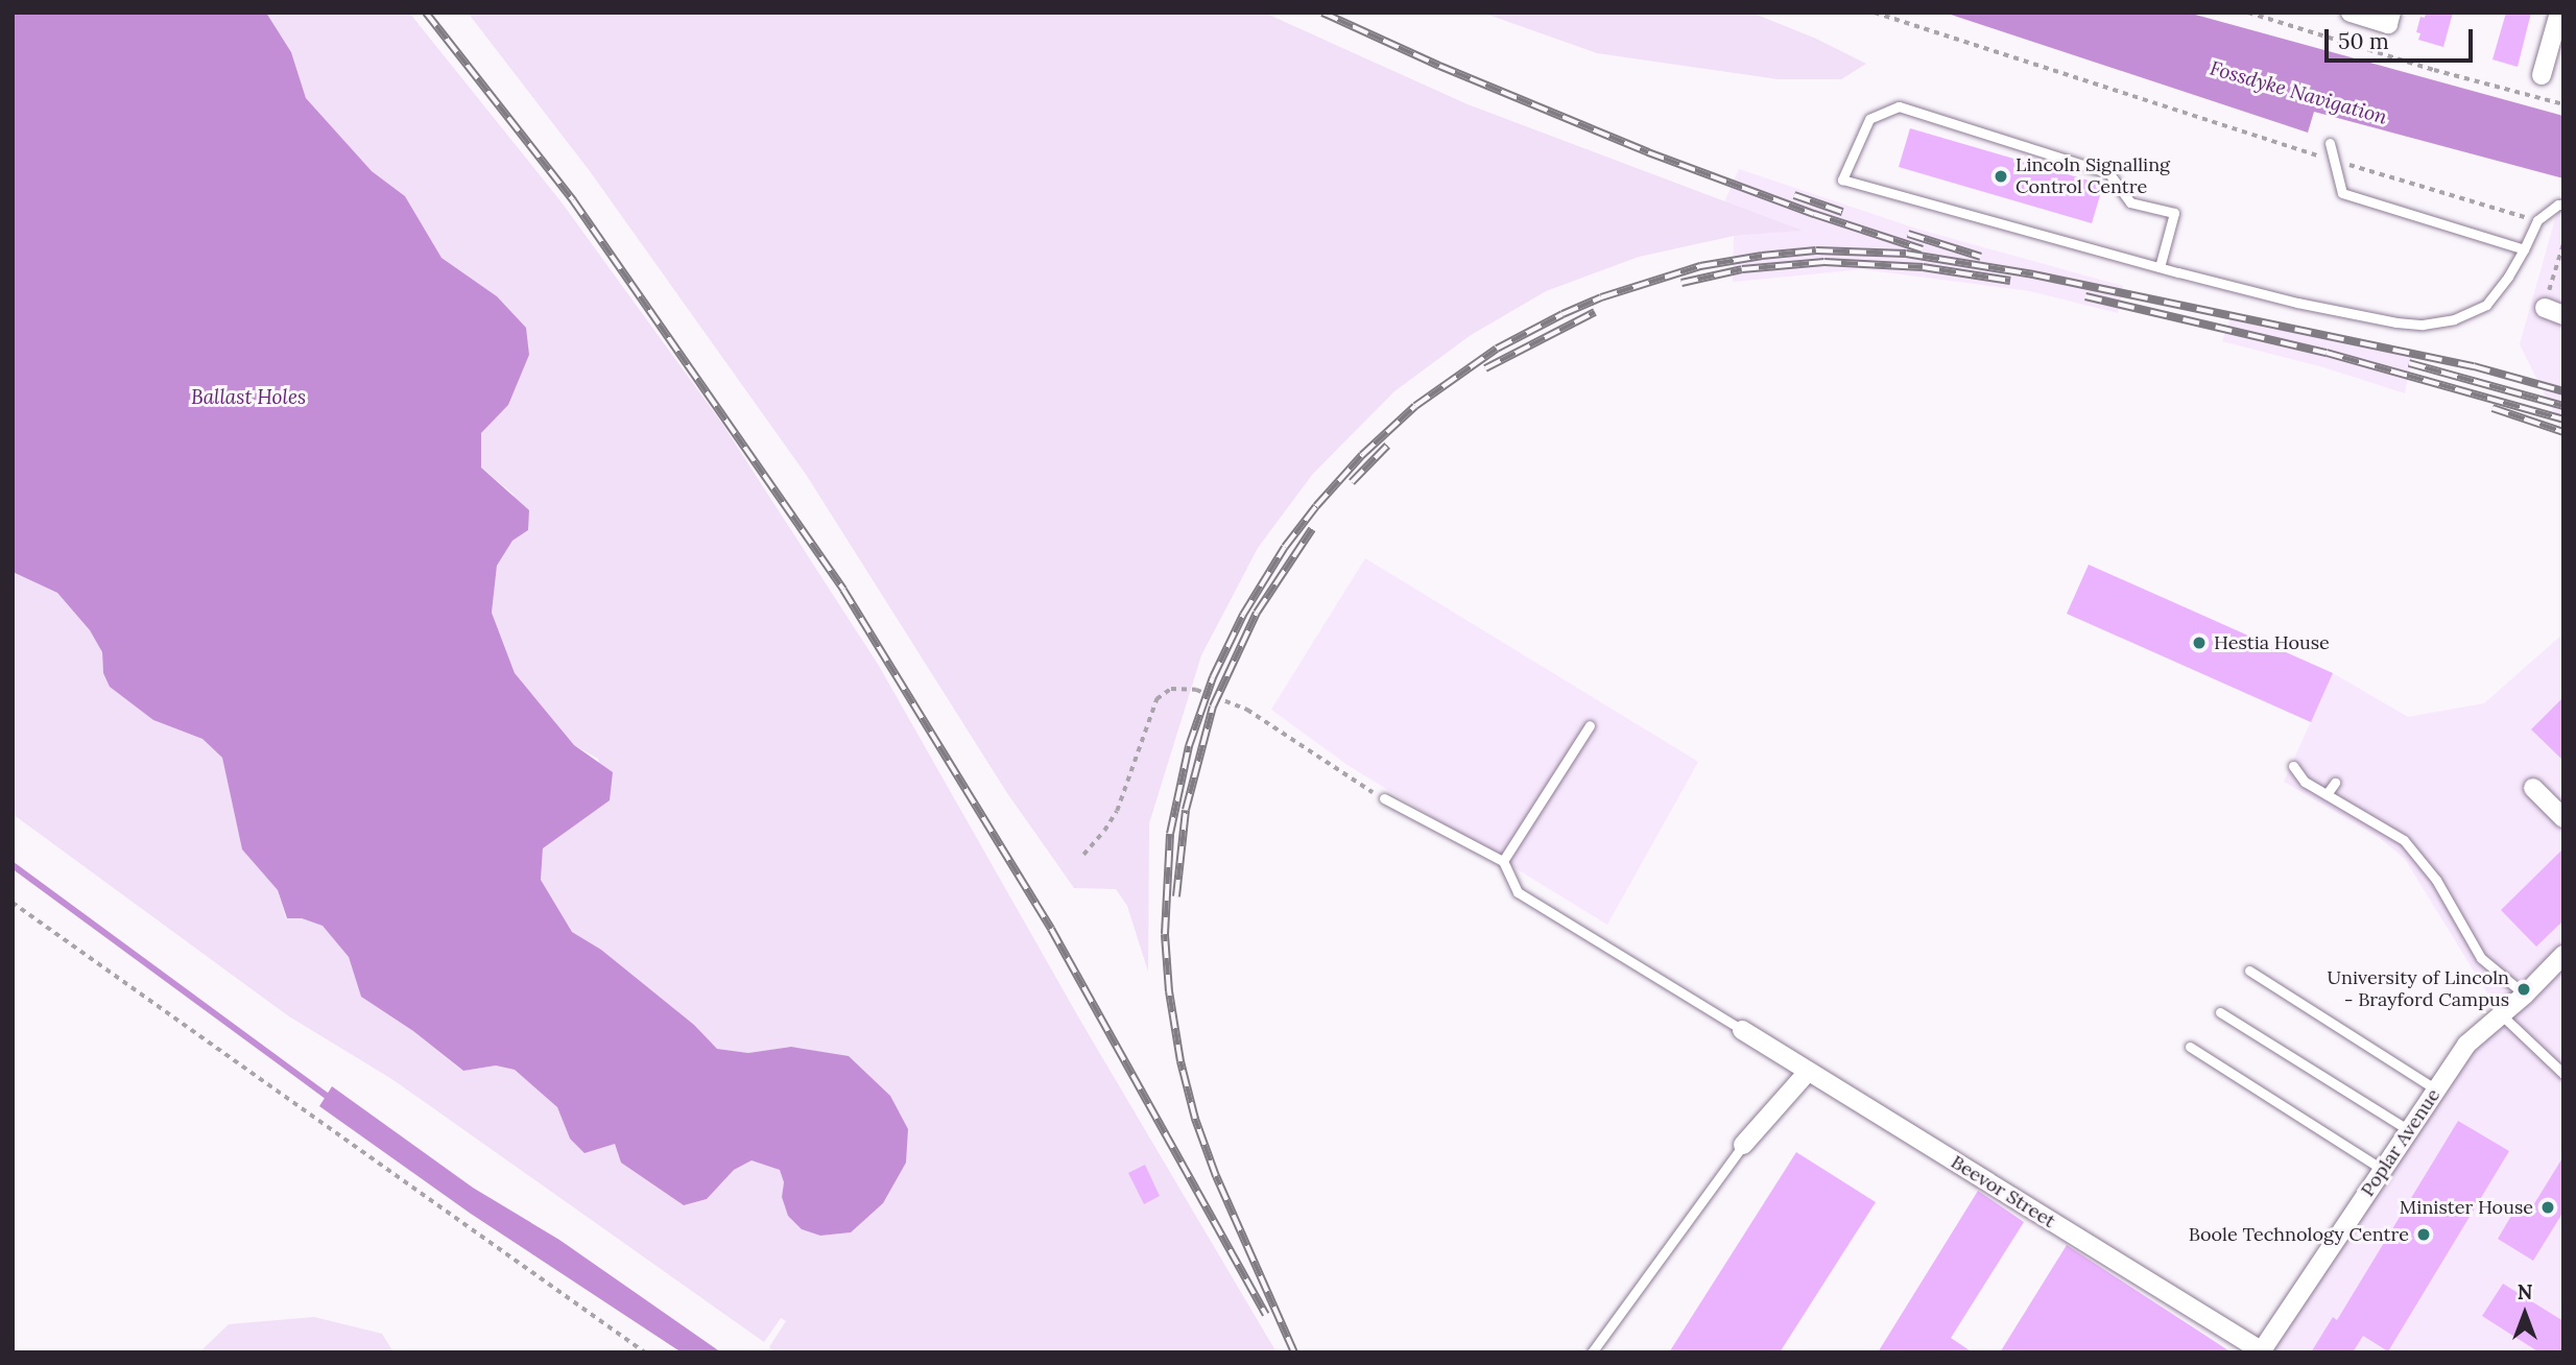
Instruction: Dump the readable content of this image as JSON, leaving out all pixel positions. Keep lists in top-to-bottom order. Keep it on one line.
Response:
{"streets":{"street":["Poplar Avenue","Beevor Street"]},"crossings":[["Poplar Avenue","Beevor Street"]],"water":["Fossdyke Navigation","Ballast Holes"],"places":["Lincoln Signalling Control Centre","Hestia House","University of Lincoln - Brayford Campus","Minister House","Boole Technology Centre"],"scale_bar":"50 m","north":"top"}
